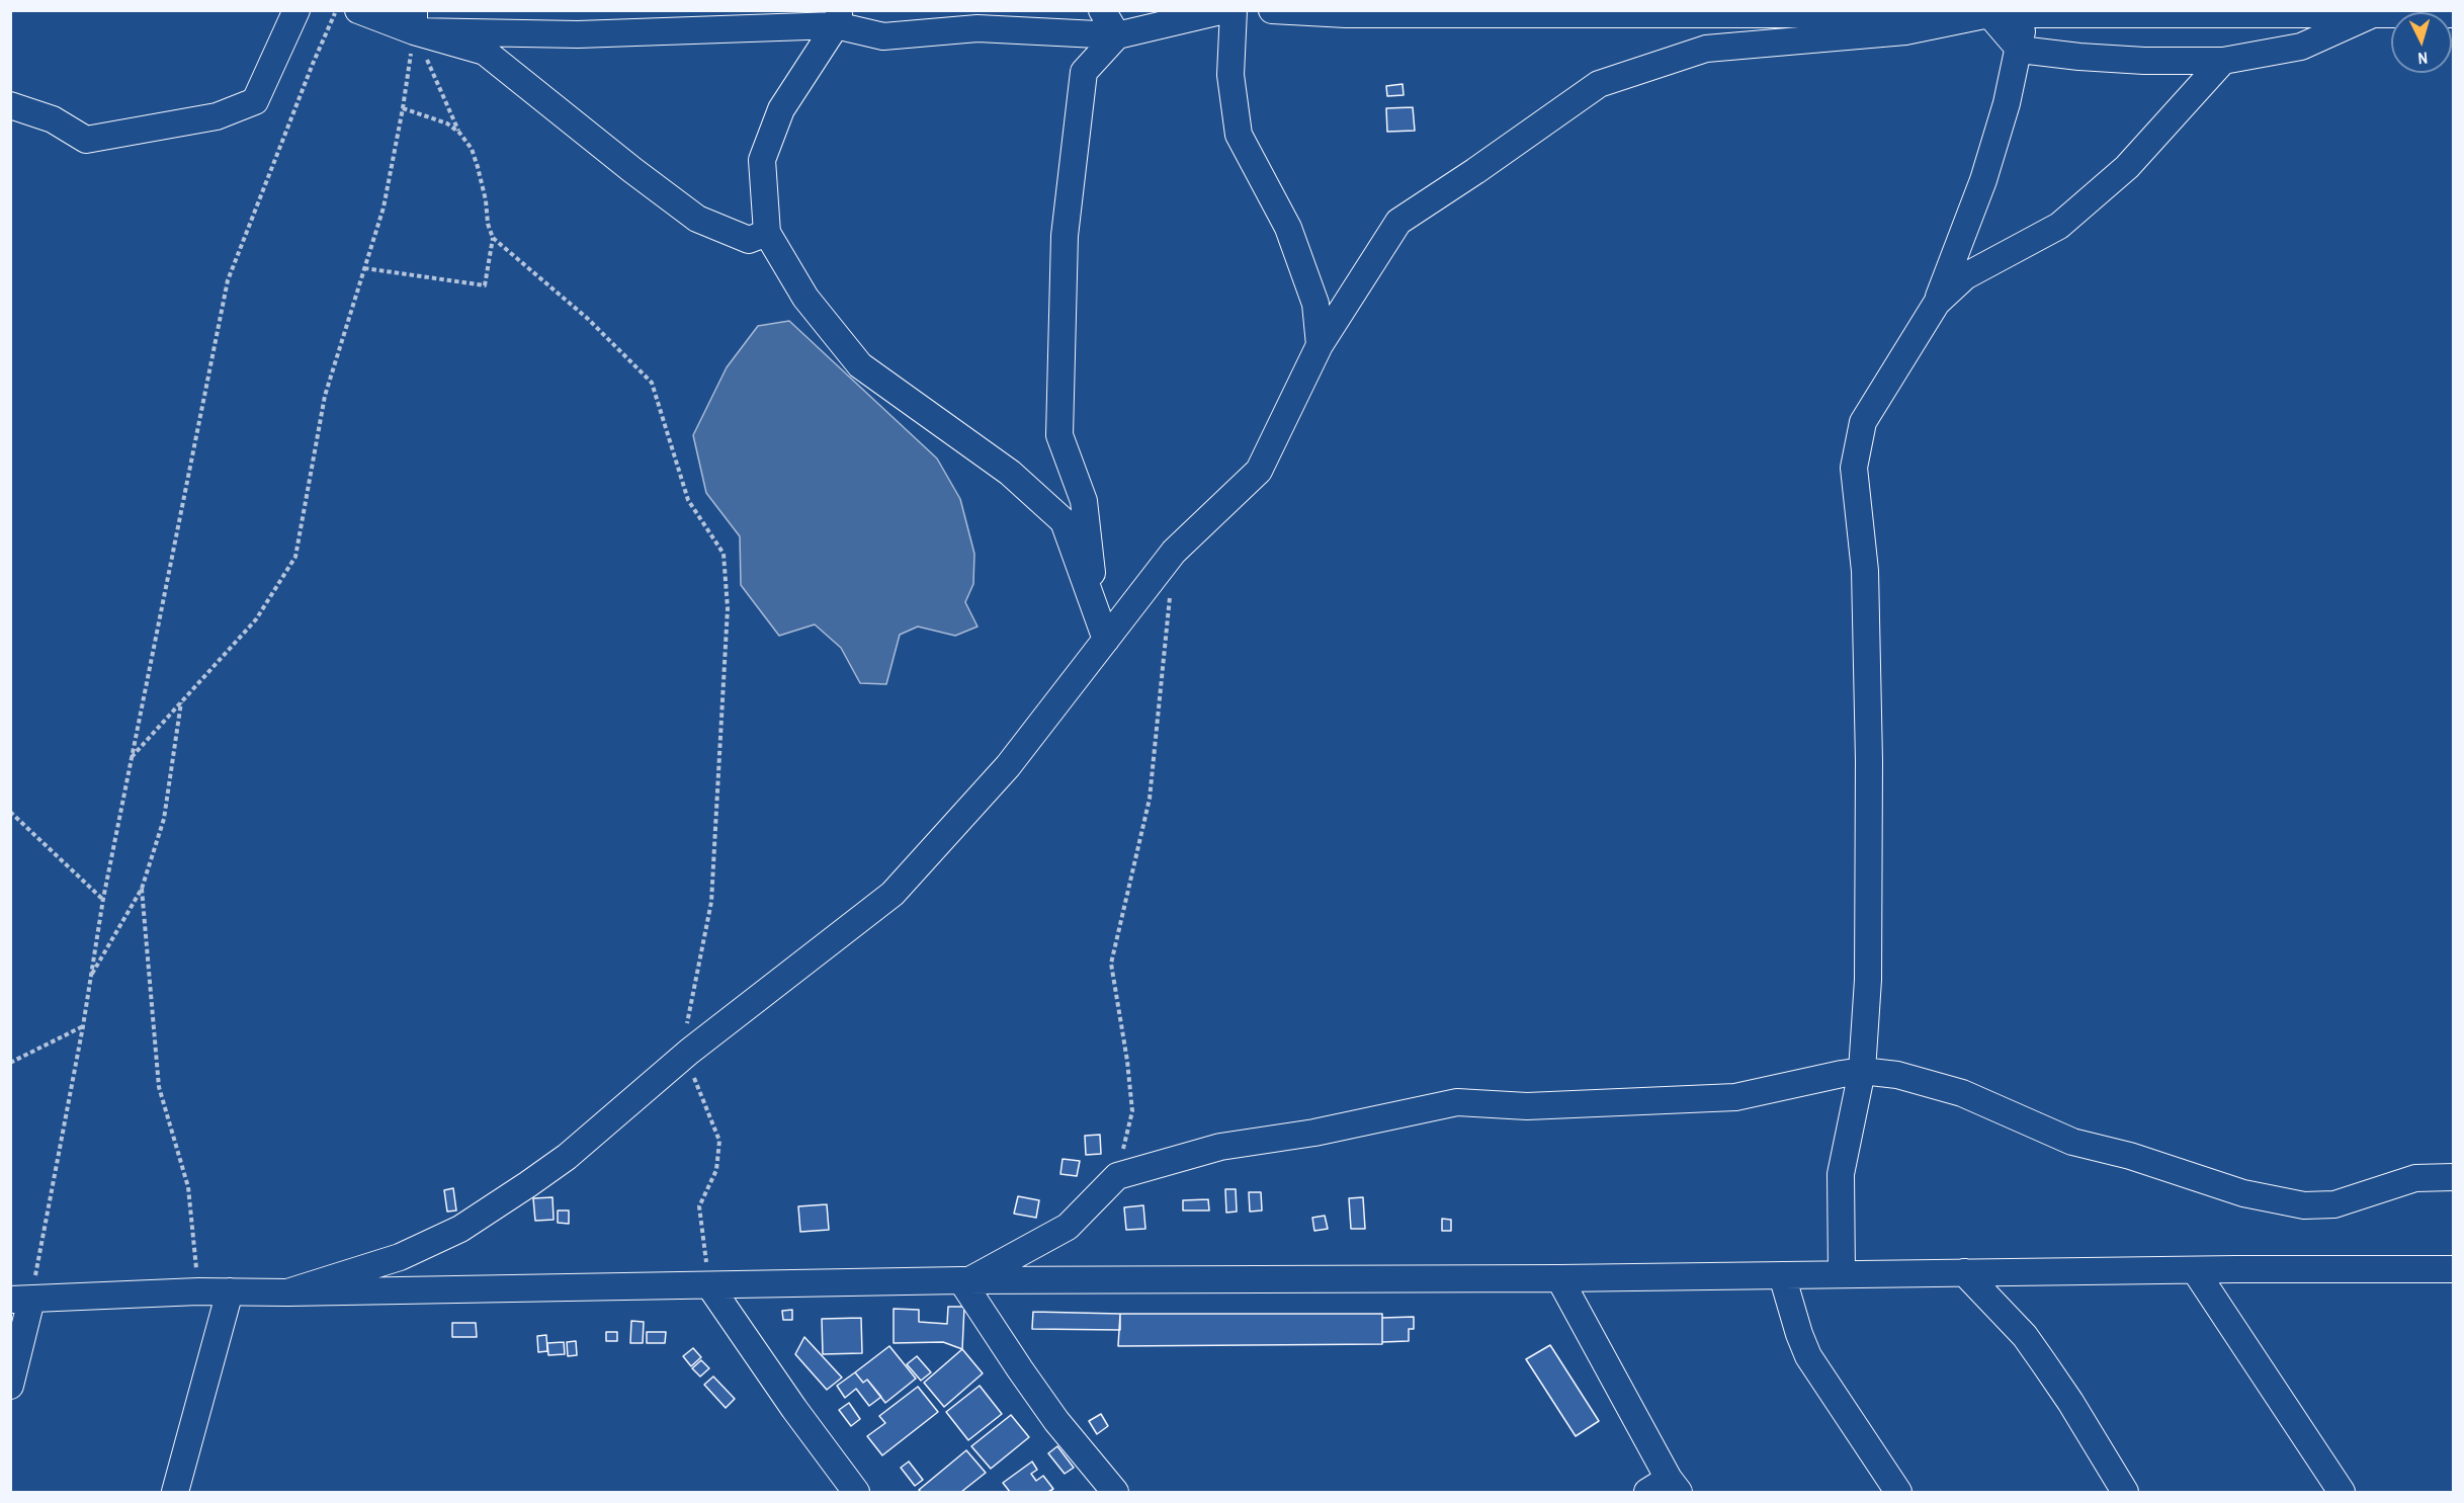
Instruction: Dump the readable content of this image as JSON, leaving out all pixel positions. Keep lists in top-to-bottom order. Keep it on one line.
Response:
{"north":"bottom"}
